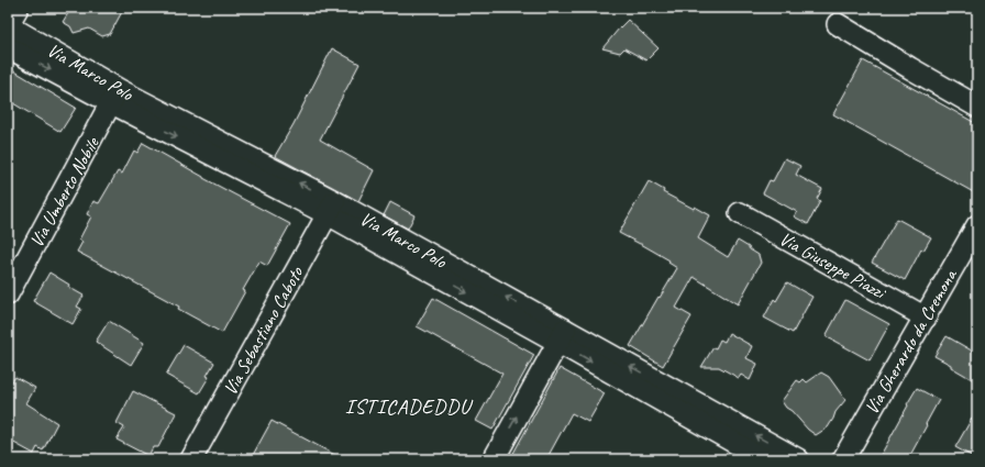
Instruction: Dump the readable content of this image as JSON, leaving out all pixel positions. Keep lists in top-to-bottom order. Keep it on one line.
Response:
{"streets":{"street":["Via Marco Polo","Via Umberto Nobile","Via Giuseppe Piazzi","Via Sebastiano Caboto","Via Gherardo da Cremona"]},"crossings":[["Via Marco Polo","Via Umberto Nobile"],["Via Marco Polo","Via Sebastiano Caboto"],["Via Giuseppe Piazzi","Via Gherardo da Cremona"]],"districts":["ISTICADEDDU"]}
